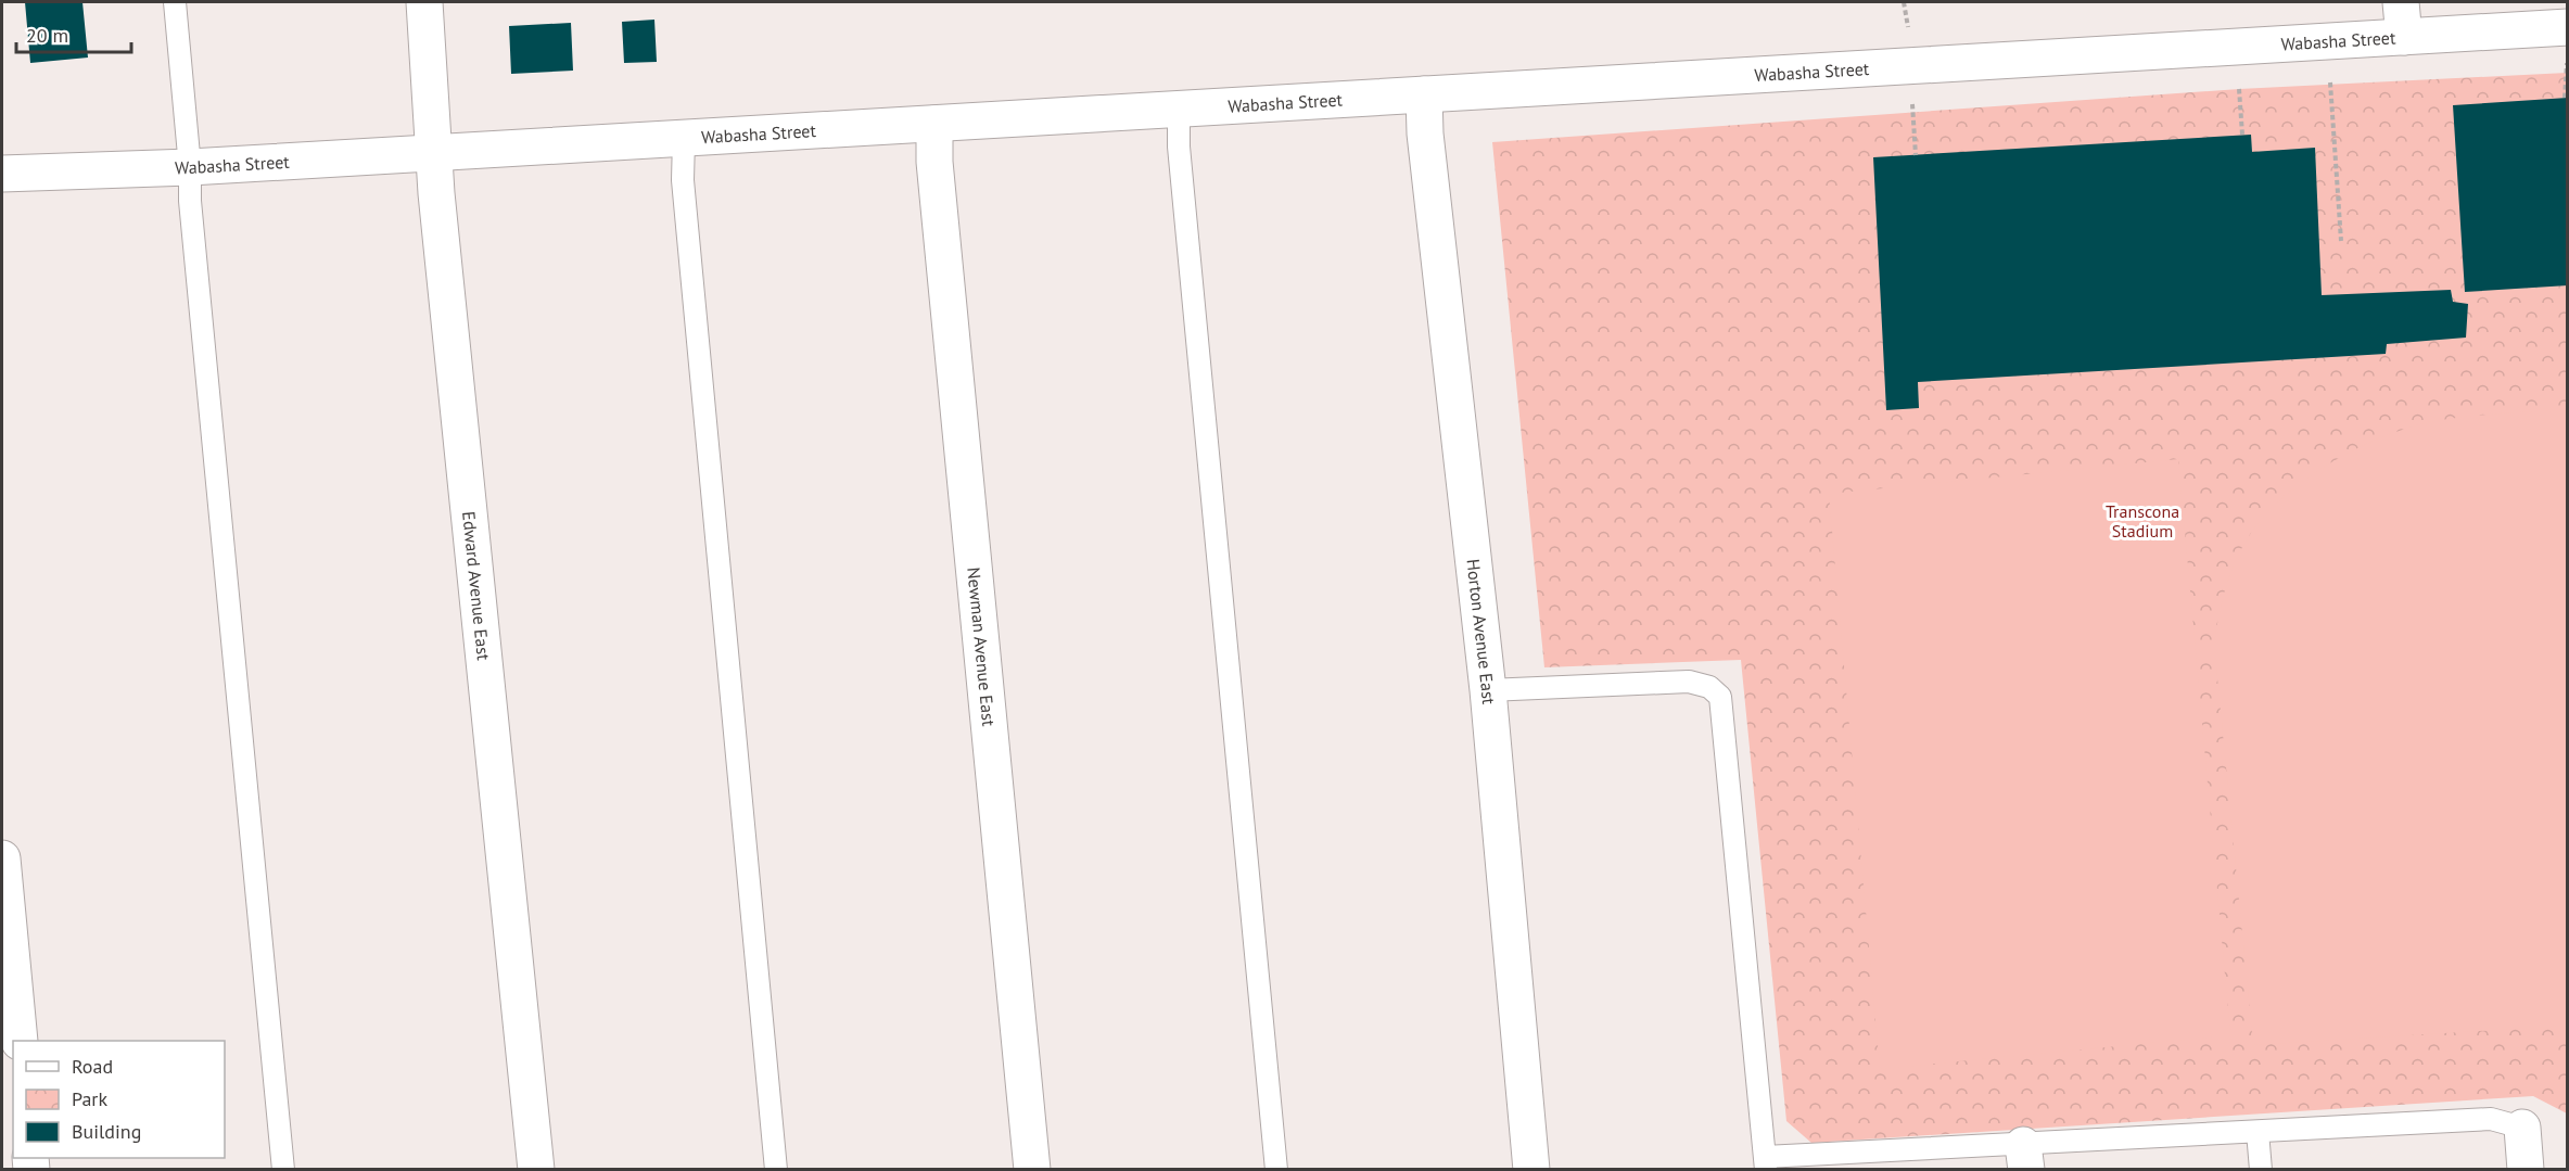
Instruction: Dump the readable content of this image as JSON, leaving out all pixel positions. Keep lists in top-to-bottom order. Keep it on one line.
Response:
{"streets":{"street":["Wabasha Street","Edward Avenue East","Horton Avenue East","Newman Avenue East"]},"crossings":[["Wabasha Street","Edward Avenue East"],["Wabasha Street","Horton Avenue East"],["Wabasha Street","Newman Avenue East"]],"parks":["Transcona Stadium"],"legend":["Road","Park","Building"],"scale_bar":"20 m"}
